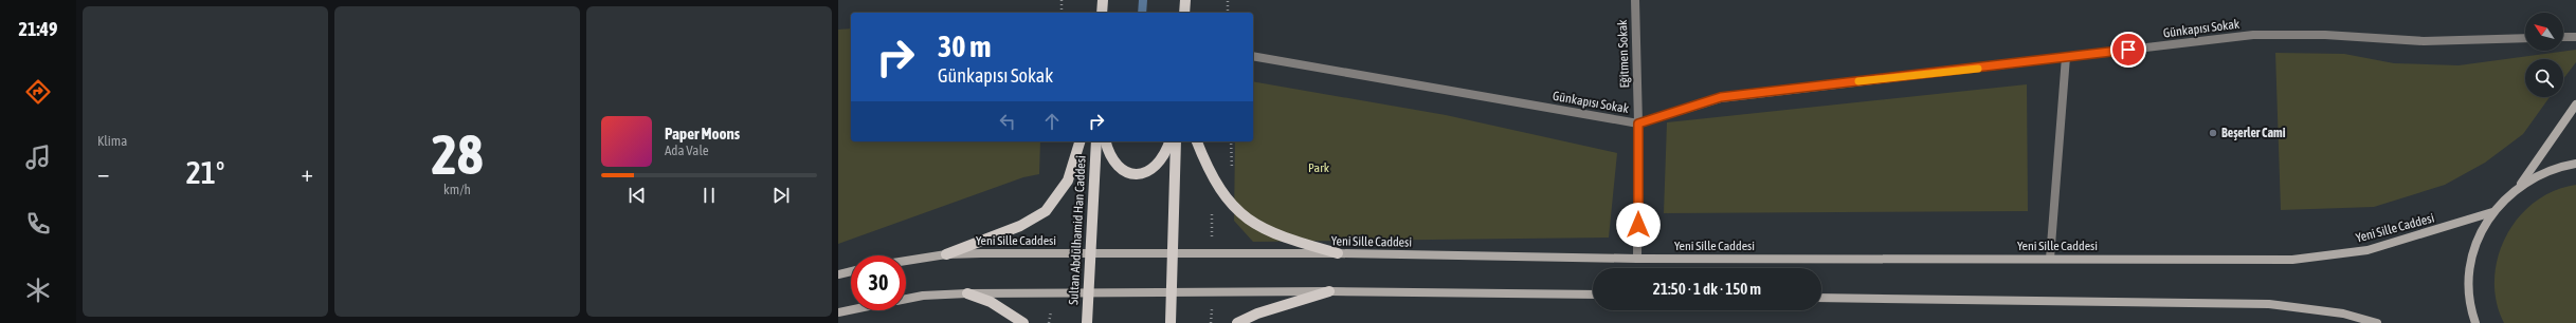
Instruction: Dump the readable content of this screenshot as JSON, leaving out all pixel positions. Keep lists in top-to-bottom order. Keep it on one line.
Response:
{"streets":{"main road":["Yeni Sille Caddesi","Sultan Abdülhamid Han Caddesi"],"street":["Günkapısı Sokak","Eğitmen Sokak"]},"crossings":[["Günkapısı Sokak","Eğitmen Sokak"],["Eğitmen Sokak","Yeni Sille Caddesi"],["Yeni Sille Caddesi","Sultan Abdülhamid Han Caddesi"]],"parks":["Park"],"places":["Beşerler Cami"],"north":"top left","page":{"tabs":"21:49","tile":["Klima",["28","km/h"]],"turn":["30 m","Günkapısı Sokak"],"song":["Paper Moons","Ada Vale"],"heat":["−","21°","+"],"limit":"30","trip":"21:50 · 1 dk · 150 m"}}
